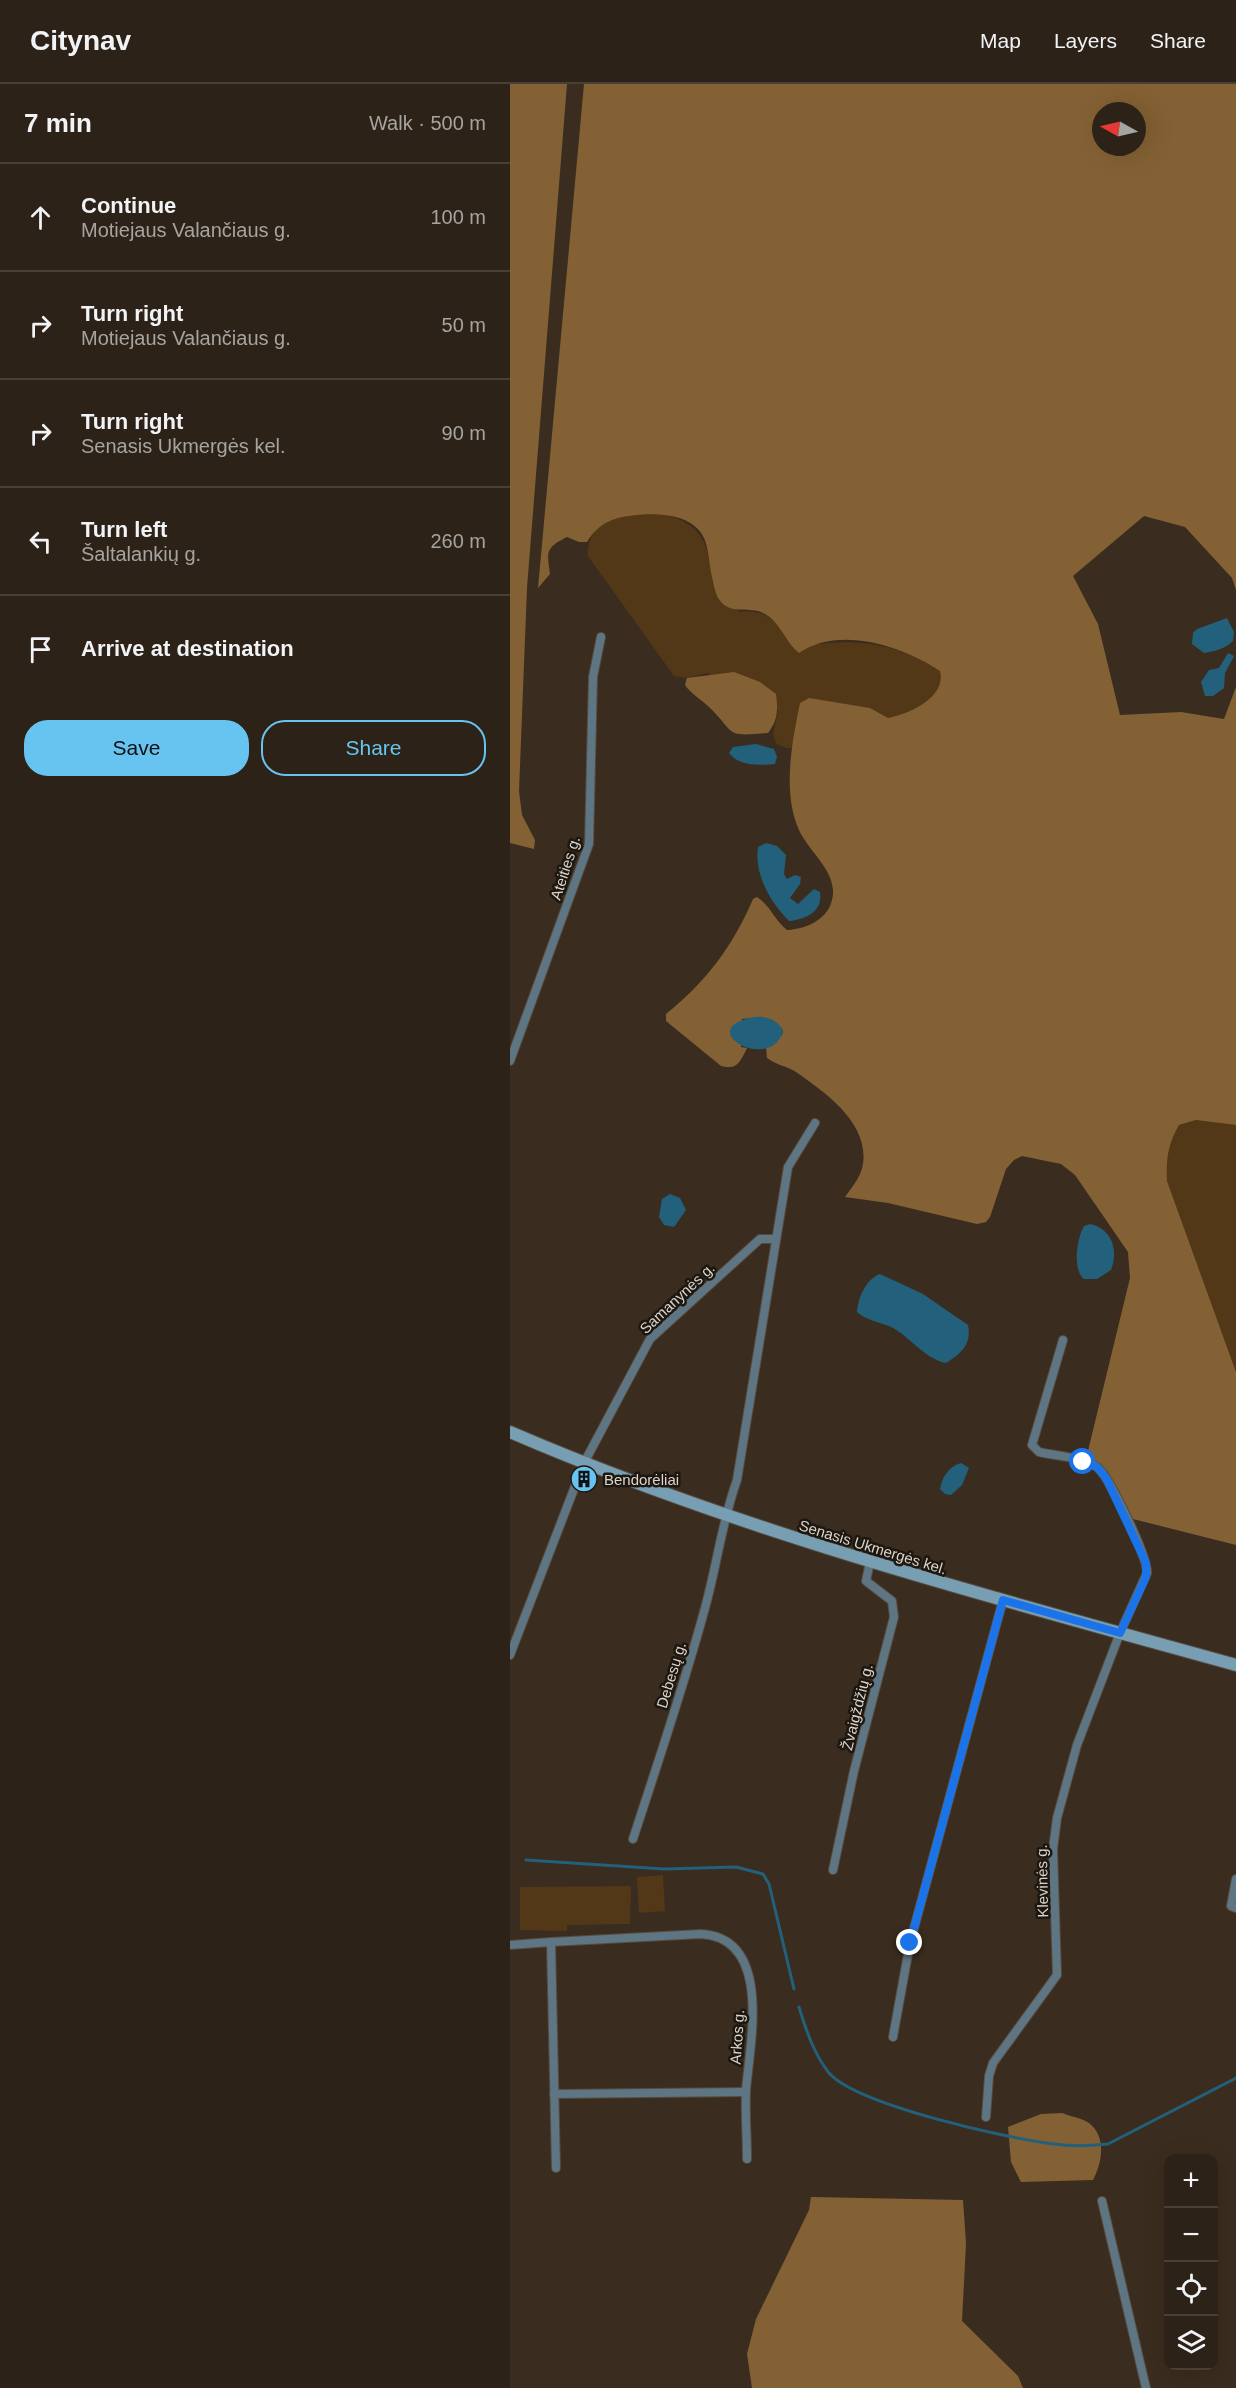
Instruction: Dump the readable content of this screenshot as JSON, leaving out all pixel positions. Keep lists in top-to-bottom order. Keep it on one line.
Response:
{"streets":{"main road":["Senasis Ukmergės kel."],"street":["Ateities g.","Samanynės g.","Debesų g.","Žvaigždžių g.","Klevinės g.","Arkos g."]},"crossings":[["Samanynės g.","Senasis Ukmergės kel."],["Senasis Ukmergės kel.","Debesų g."],["Senasis Ukmergės kel.","Žvaigždžių g."],["Senasis Ukmergės kel.","Klevinės g."]],"places":{"building":["Bendorėliai"]},"north":"left","page":{"header":"Citynav","nav":["Map","Layers","Share"],"heading":["7 min","Walk · 500 m"],"list":[["Continue","Motiejaus Valančiaus g.","100 m"],["Turn right","Motiejaus Valančiaus g.","50 m"],["Turn right","Senasis Ukmergės kel.","90 m"],["Turn left","Šaltalankių g.","260 m"],"Arrive at destination"],"buttons":["Save","Share"],"map_buttons":["+","−"]}}
